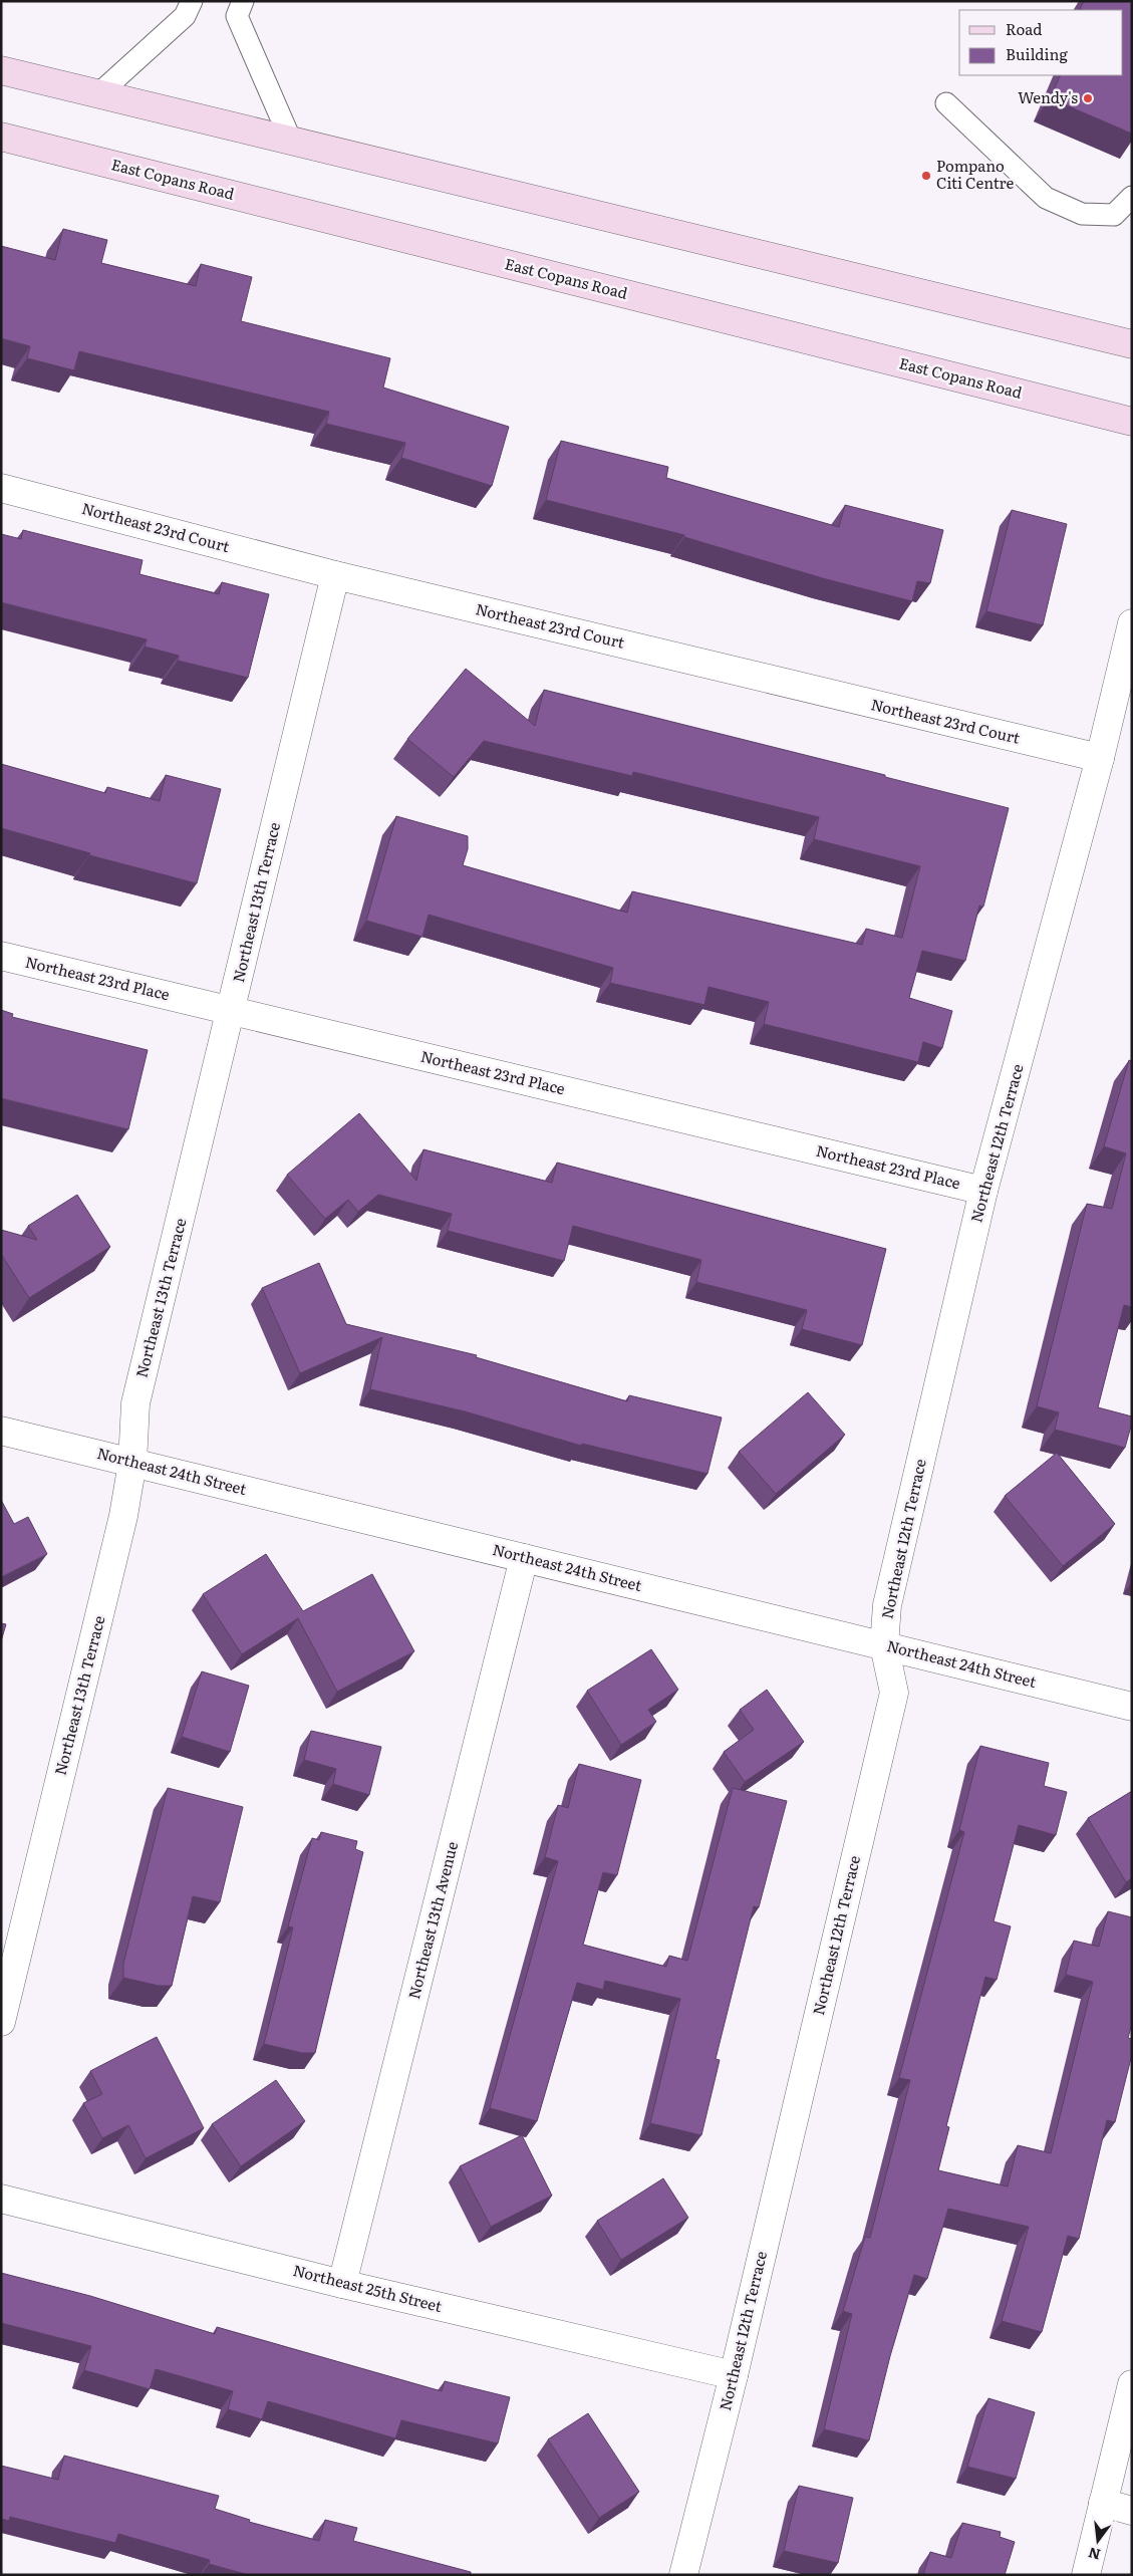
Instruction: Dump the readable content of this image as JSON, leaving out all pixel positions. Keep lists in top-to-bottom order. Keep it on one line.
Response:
{"streets":{"main road":["East Copans Road"],"street":["Northeast 23rd Court","Northeast 13th Terrace","Northeast 23rd Place","Northeast 12th Terrace","Northeast 24th Street","Northeast 13th Avenue","Northeast 25th Street"]},"crossings":[["Northeast 23rd Court","Northeast 13th Terrace"],["Northeast 23rd Court","Northeast 12th Terrace"],["Northeast 13th Terrace","Northeast 23rd Place"],["Northeast 13th Terrace","Northeast 24th Street"],["Northeast 23rd Place","Northeast 12th Terrace"],["Northeast 12th Terrace","Northeast 24th Street"],["Northeast 12th Terrace","Northeast 25th Street"],["Northeast 24th Street","Northeast 13th Avenue"],["Northeast 13th Avenue","Northeast 25th Street"]],"places":["Wendy's","Pompano Citi Centre"],"legend":["Road","Building"],"north":"bottom"}
